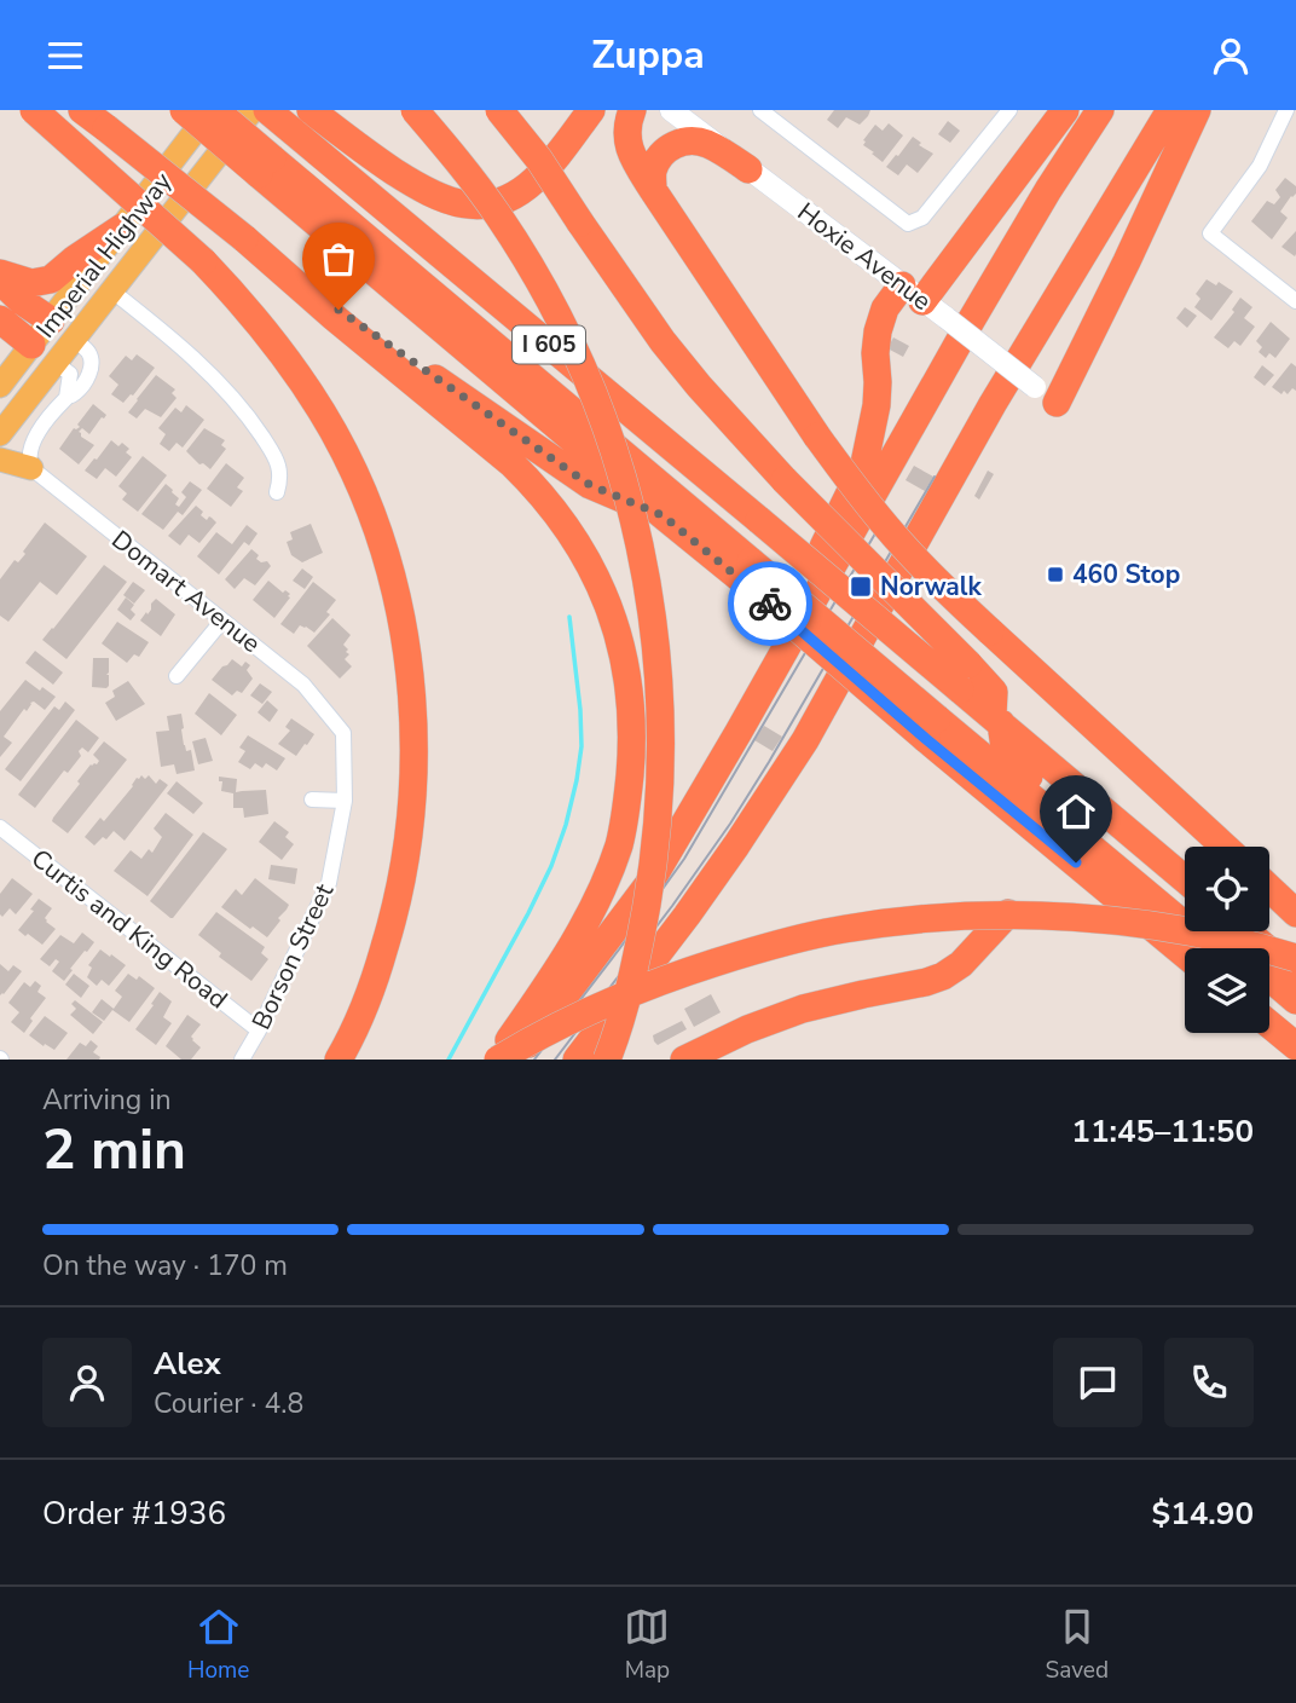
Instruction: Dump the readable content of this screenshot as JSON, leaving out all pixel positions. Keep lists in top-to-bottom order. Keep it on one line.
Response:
{"streets":{"highway":["I 605"],"main road":["Imperial Highway","Hoxie Avenue"],"street":["Domart Avenue","Curtis and King Road","Borson Street"]},"crossings":[["Domart Avenue","Borson Street"],["Curtis and King Road","Borson Street"]],"places":{"transit":["460 Stop","Norwalk"]},"page":{"header":"Zuppa","heading":["2 min","Arriving in","11:45–11:50"],"panel":["Alex","Courier · 4.8","Order #1936","$14.90"],"bar":"On the way · 170 m","tabs":["Home","Map","Saved"]}}
